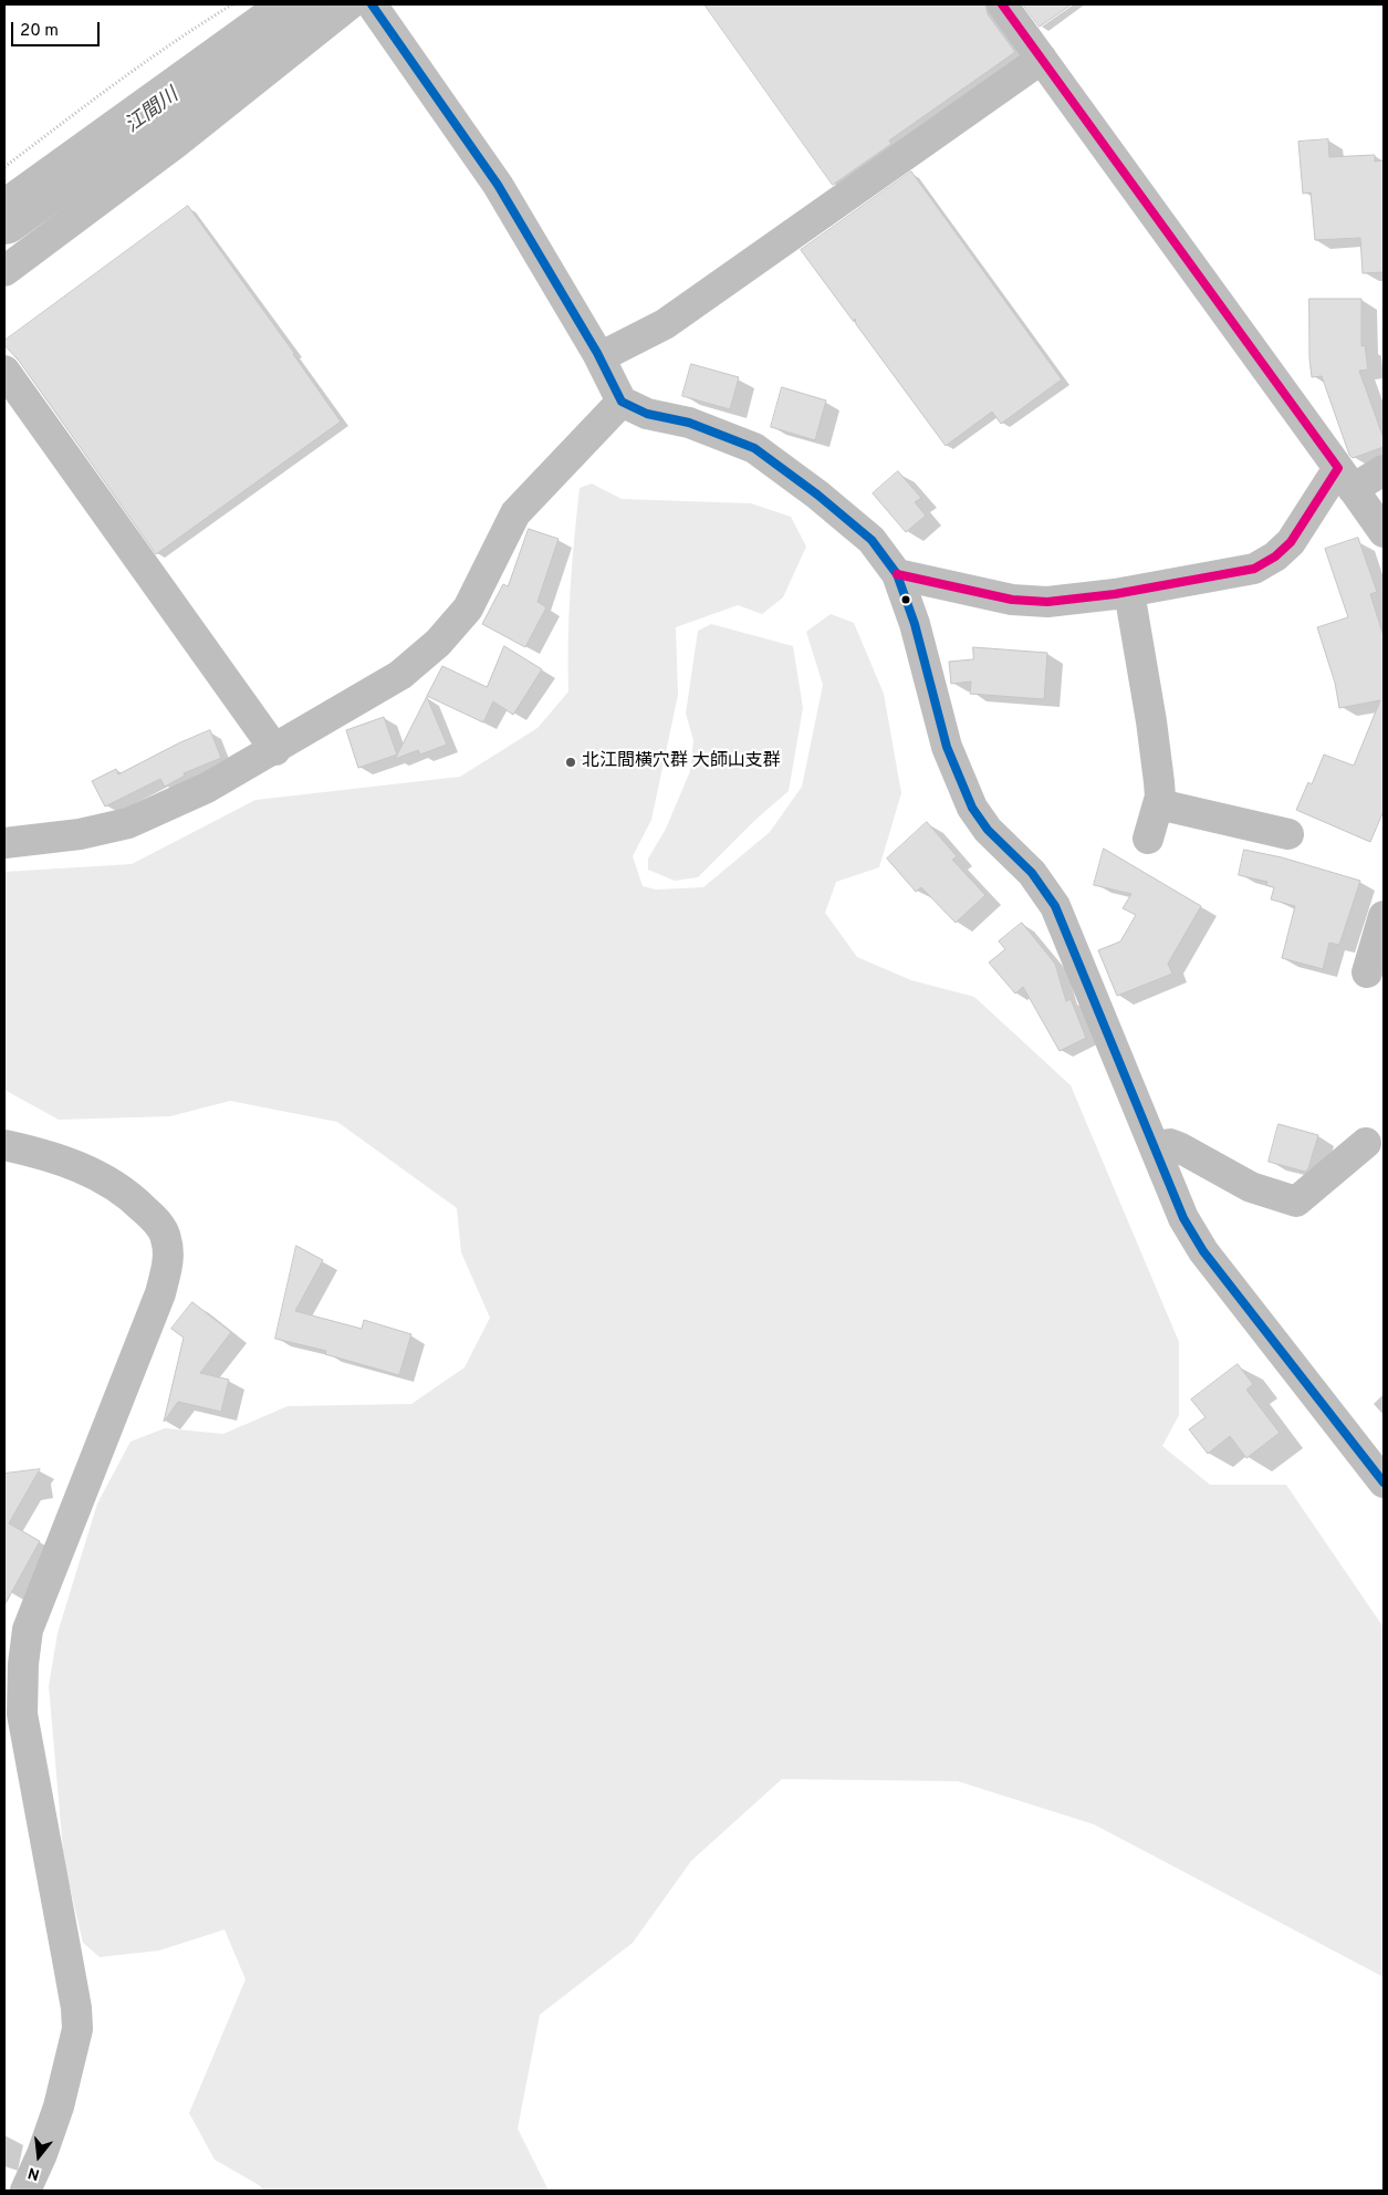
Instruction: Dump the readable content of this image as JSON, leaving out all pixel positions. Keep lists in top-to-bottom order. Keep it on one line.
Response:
{"water":["江間川"],"places":["北江間横穴群 大師山支群"],"scale_bar":"20 m","north":"bottom"}
